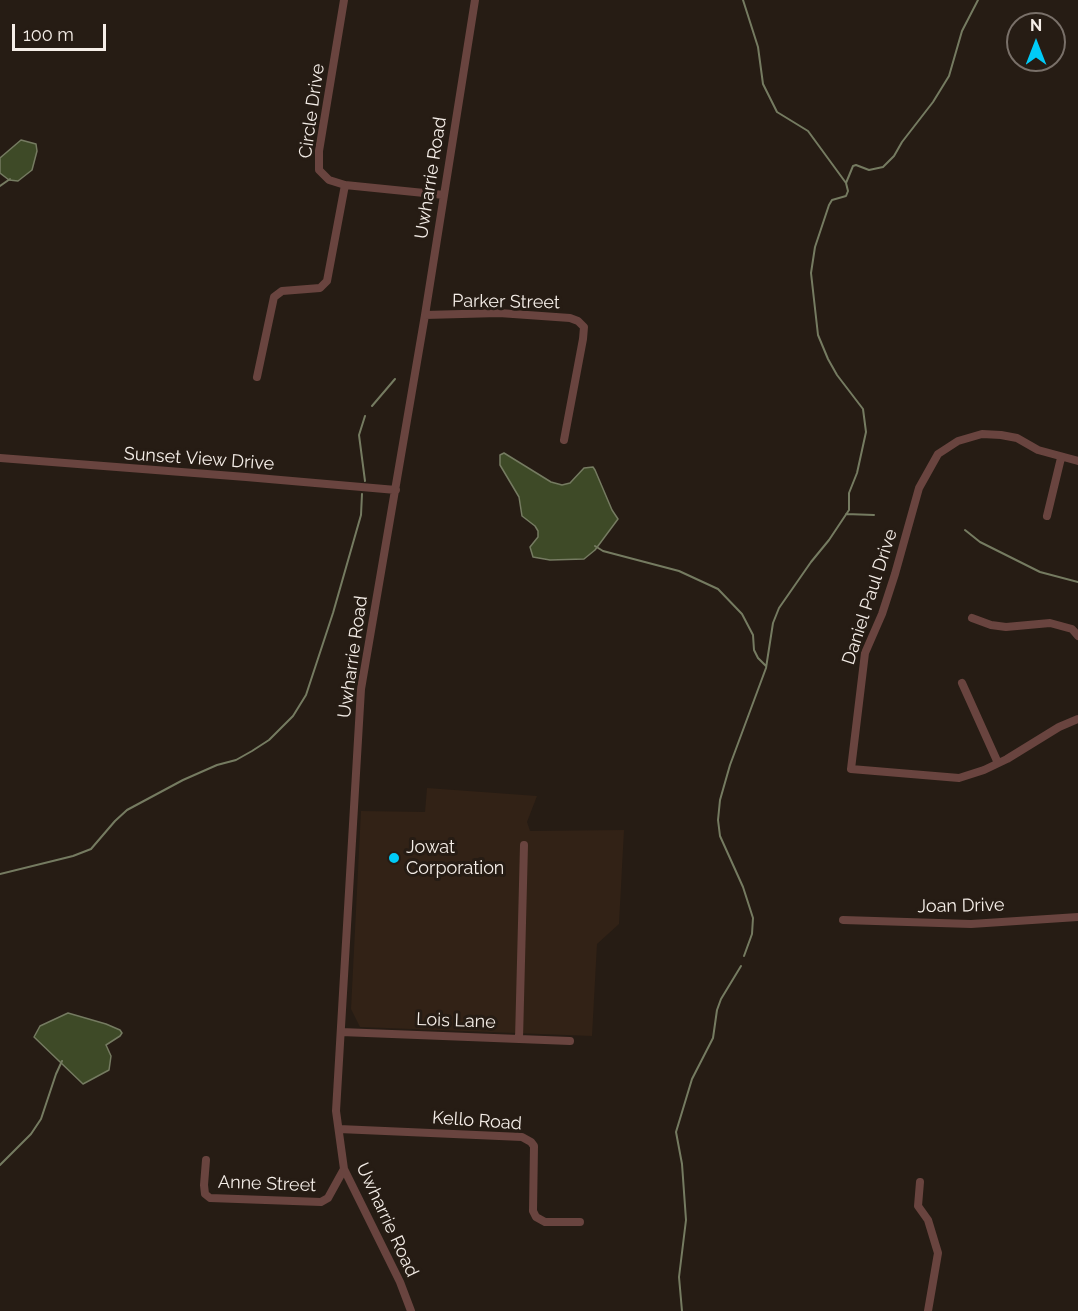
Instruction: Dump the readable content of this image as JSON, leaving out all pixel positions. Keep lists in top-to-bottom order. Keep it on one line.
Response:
{"streets":{"street":["Circle Drive","Uwharrie Road","Parker Street","Sunset View Drive","Daniel Paul Drive","Joan Drive","Lois Lane","Kello Road","Anne Street"]},"crossings":[["Circle Drive","Uwharrie Road"],["Uwharrie Road","Parker Street"],["Uwharrie Road","Sunset View Drive"],["Uwharrie Road","Lois Lane"],["Uwharrie Road","Kello Road"],["Uwharrie Road","Anne Street"]],"places":["Jowat Corporation"],"scale_bar":"100 m","north":"top"}
